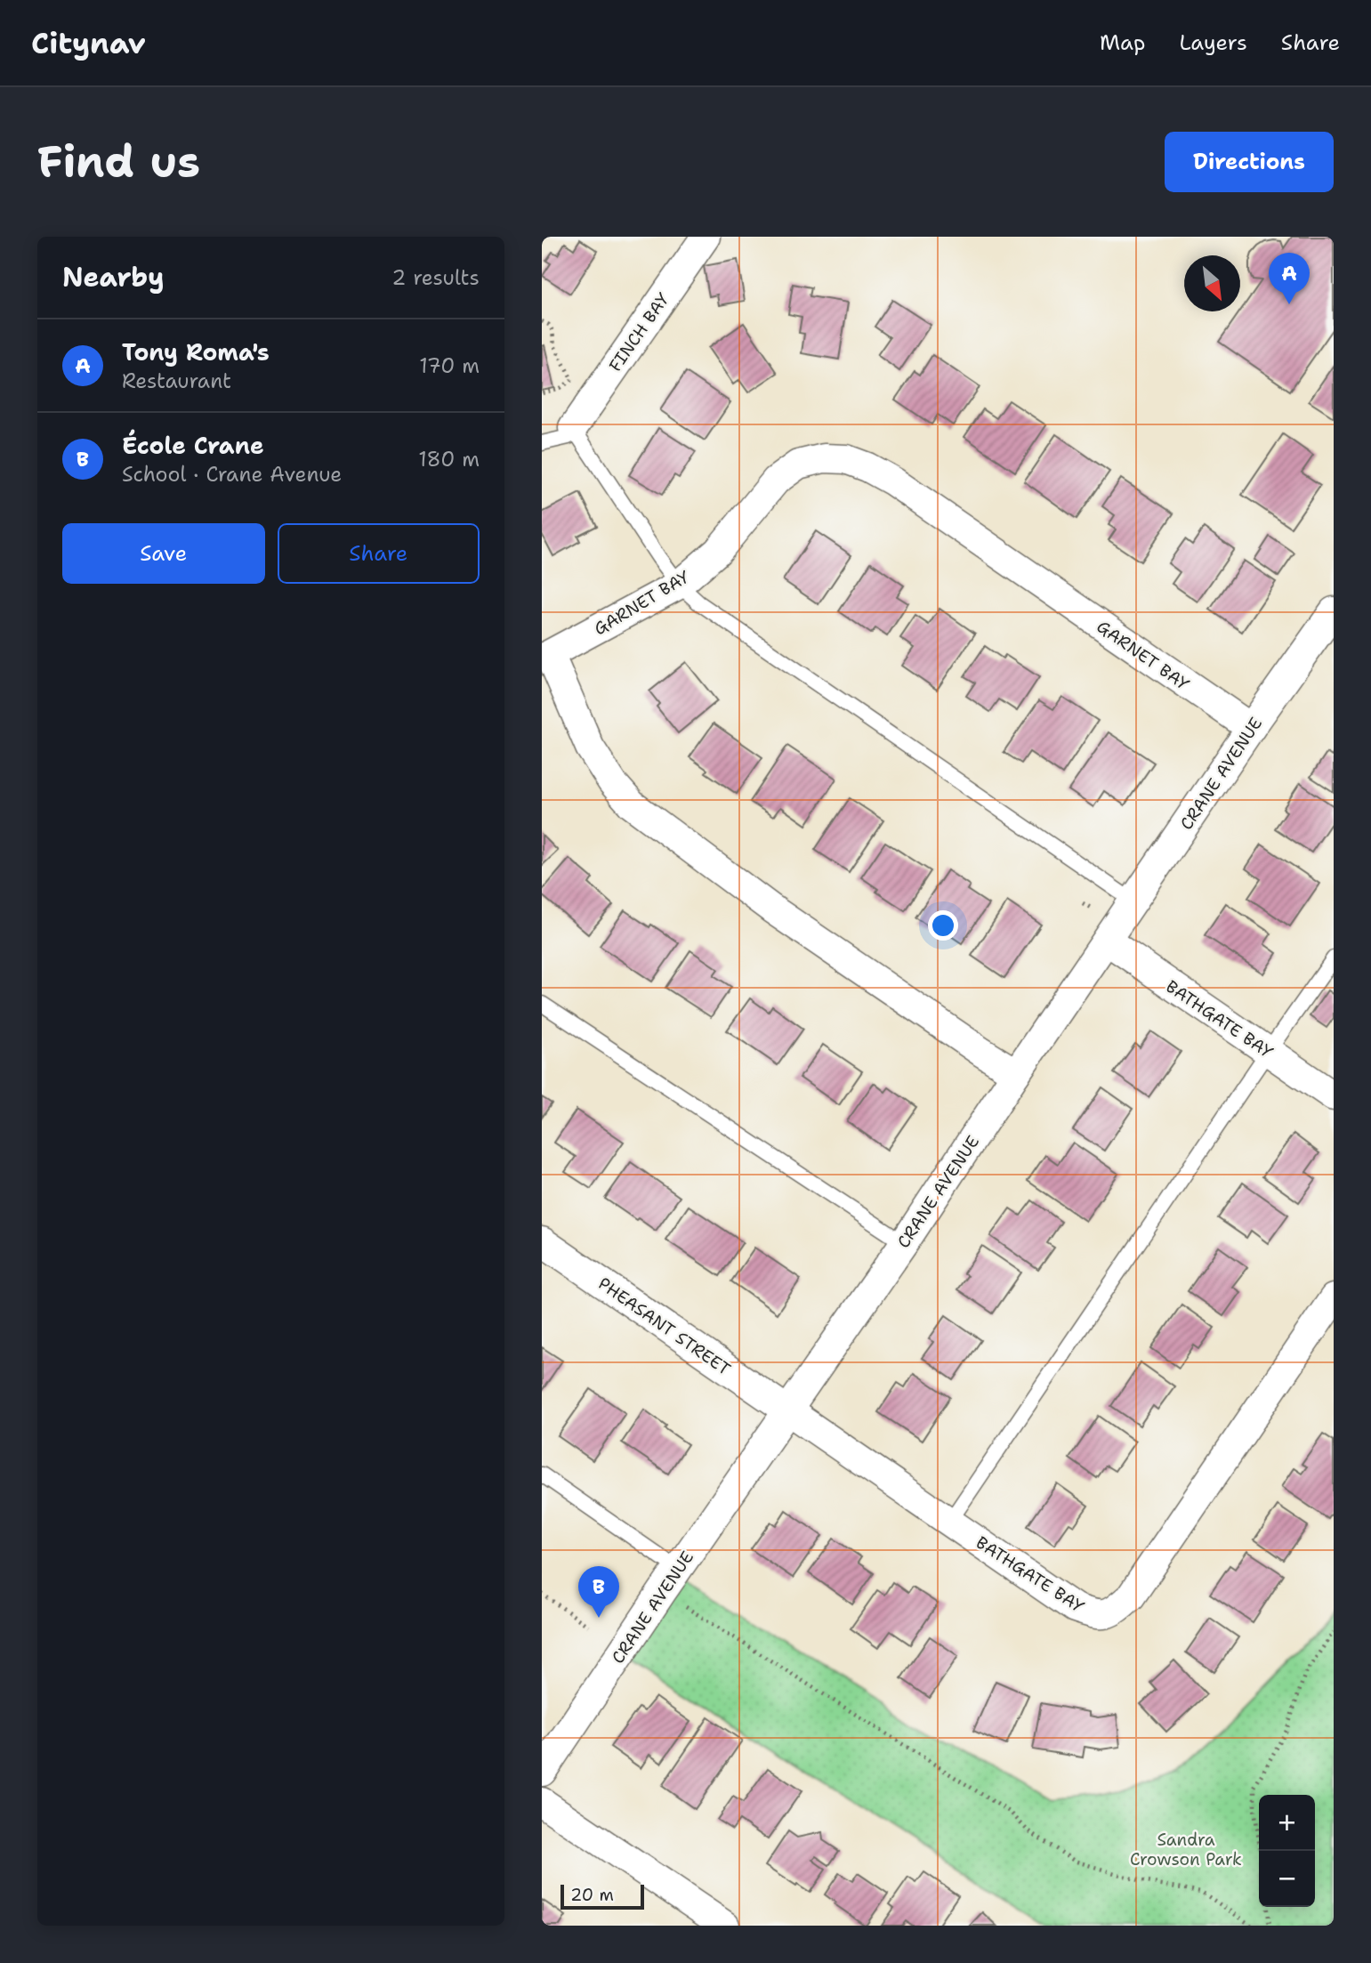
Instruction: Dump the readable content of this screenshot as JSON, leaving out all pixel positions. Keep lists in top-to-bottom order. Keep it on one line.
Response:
{"streets":{"street":["FINCH BAY","GARNET BAY","CRANE AVENUE","BATHGATE BAY","PHEASANT STREET"]},"crossings":[["GARNET BAY","CRANE AVENUE"],["CRANE AVENUE","BATHGATE BAY"],["CRANE AVENUE","PHEASANT STREET"],["BATHGATE BAY","PHEASANT STREET"]],"parks":["Sandra Crowson Park"],"scale_bar":"20 m","north":"bottom right","page":{"header":"Citynav","nav":["Map","Layers","Share"],"buttons":["Directions",["Save","Share"]],"title":"Find us","heading":["Nearby","2 results"],"pins":["A","B"],"list":[{"mark":"A","name":"Tony Roma's","note":"Restaurant","value":"170 m"},{"mark":"B","name":"École Crane","note":"School · Crane Avenue","value":"180 m"}],"map_buttons":["+","−"],"scale":"20 m"}}
